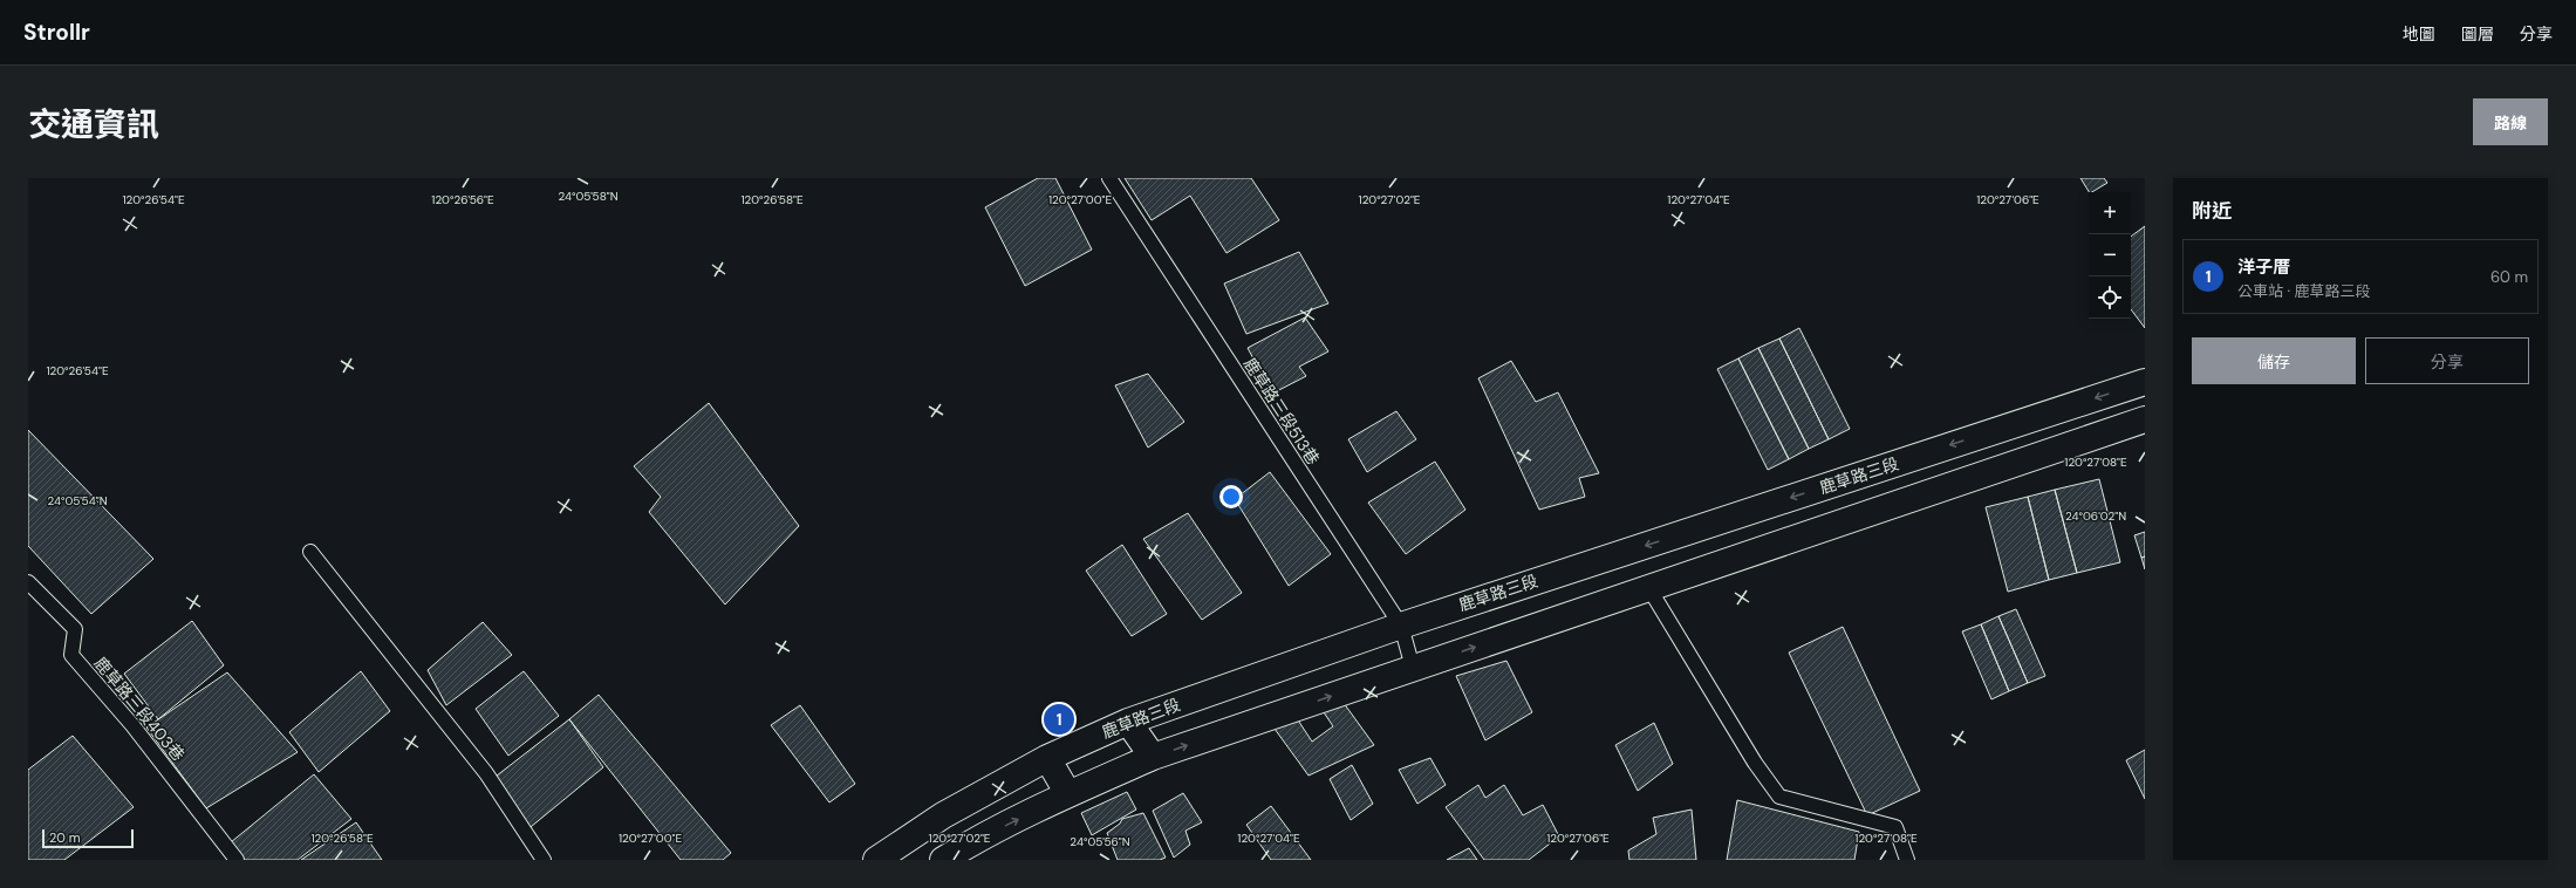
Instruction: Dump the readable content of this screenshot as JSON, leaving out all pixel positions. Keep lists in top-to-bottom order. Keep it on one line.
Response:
{"streets":{"main road":["鹿草路三段"],"lane":["鹿草路三段513巷","鹿草路三段403巷"]},"crossings":[["鹿草路三段513巷","鹿草路三段"]],"scale_bar":"20 m","page":{"header":"Strollr","nav":["地圖","圖層","分享"],"title":"交通資訊","buttons":["路線",["儲存","分享"]],"heading":"附近","map_buttons":["+","−"],"list":[{"mark":"1","name":"洋子厝","note":"公車站 · 鹿草路三段","value":"60 m"}],"pins":"1","scale":"20 m"},"coordinates":["24°05'58\"N","120°26'54\"E","120°26'56\"E","120°26'58\"E","120°27'00\"E","120°27'02\"E","120°27'04\"E","120°27'06\"E","120°27'08\"E","24°05'54\"N","24°06'02\"N","24°05'56\"N"]}
